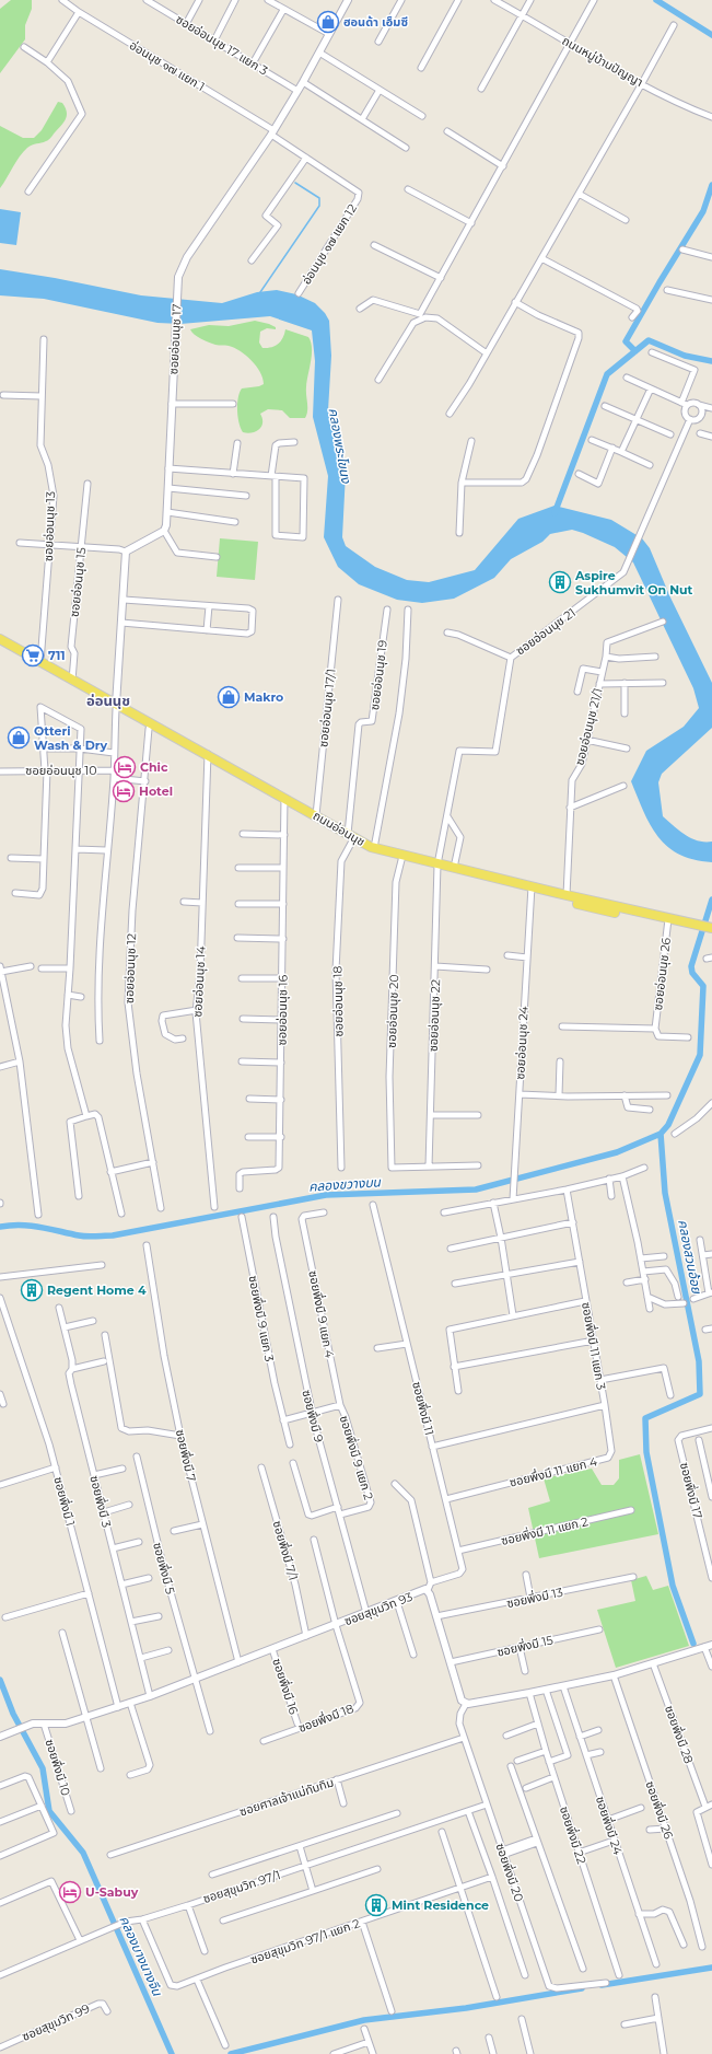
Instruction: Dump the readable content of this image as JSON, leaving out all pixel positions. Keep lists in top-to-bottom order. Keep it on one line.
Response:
{"streets":{"main road":["ถนนอ่อนนุช"],"street":["ซอยอ่อนนุช 17 แยก 3","ถนนหมู่บ้านปัญญา","อ่อนนุช ๑๗ แยก 1","อ่อนนุช ๑๗ แยก 12","ซอยอ่อนนุช 17","ซอยอ่อนนุช 13","ซอยอ่อนนุช 15","ซอยอ่อนนุช 21","ซอยอ่อนนุช 19","ซอยอ่อนนุช 17/1","ซอยอ่อนนุช 21/1","ซอยอ่อนนุช 10","ซอยอ่อนนุช 12","ซอยอ่อนนุช 26","ซอยอ่อนนุช 14","ซอยอ่อนนุช 18","ซอยอ่อนนุช 16","ซอยอ่อนนุช 20","ซอยอ่อนนุช 22","ซอยอ่อนนุช 24","ซอยพึ่งมี 9 แยก 4","ซอยพึ่งมี 9 แยก 3","ซอยพึ่งมี 11 แยก 3","ซอยพึ่งมี 11","ซอยพึ่งมี 9","ซอยพึ่งมี 7","ซอยพึ่งมี 9 แยก 2","ซอยพึ่งมี 11 แยก 4","ซอยพึ่งมี 17","ซอยพึ่งมี 1","ซอยพึ่งมี 3","ซอยพึ่งมี 11 แยก 2","ซอยพึ่งมี 7/1","ซอยพึ่งมี 5","ซอยพึ่งมี 13","ซอยสุขุมวิท 93","ซอยพึ่งมี 15","ซอยพึ่งมี 16","ซอยพึ่งมี 18","ซอยพึ่งมี 28","ซอยพึ่งมี 10","ซอยศาลเจ้าแม่ทับทิม","ซอยพึ่งมี 26","ซอยพึ่งมี 24","ซอยพึ่งมี 22","ซอยพึ่งมี 20","ซอยสุขุมวิท 97/1","ซอยสุขุมวิท 97/1 แยก 2","ซอยสุขุมวิท 99"]},"crossings":[["ซอยอ่อนนุช 17 แยก 3","ซอยอ่อนนุช 17"],["อ่อนนุช ๑๗ แยก 1","อ่อนนุช ๑๗ แยก 12"],["อ่อนนุช ๑๗ แยก 1","ซอยอ่อนนุช 17"],["อ่อนนุช ๑๗ แยก 12","ซอยอ่อนนุช 17"],["ซอยอ่อนนุช 13","ถนนอ่อนนุช"],["ซอยอ่อนนุช 15","ถนนอ่อนนุช"],["ซอยอ่อนนุช 21","ถนนอ่อนนุช"],["ซอยอ่อนนุช 21","ซอยอ่อนนุช 22"],["ซอยอ่อนนุช 19","ถนนอ่อนนุช"],["ซอยอ่อนนุช 19","ซอยอ่อนนุช 18"],["ซอยอ่อนนุช 17/1","ถนนอ่อนนุช"],["ซอยอ่อนนุช 21/1","ถนนอ่อนนุช"],["ซอยอ่อนนุช 10","ถนนอ่อนนุช"],["ถนนอ่อนนุช","ซอยอ่อนนุช 12"],["ถนนอ่อนนุช","ซอยอ่อนนุช 26"],["ถนนอ่อนนุช","ซอยอ่อนนุช 14"],["ถนนอ่อนนุช","ซอยอ่อนนุช 18"],["ถนนอ่อนนุช","ซอยอ่อนนุช 16"],["ถนนอ่อนนุช","ซอยอ่อนนุช 20"],["ถนนอ่อนนุช","ซอยอ่อนนุช 22"],["ถนนอ่อนนุช","ซอยอ่อนนุช 24"],["ซอยอ่อนนุช 20","ซอยอ่อนนุช 22"],["ซอยพึ่งมี 9 แยก 4","ซอยพึ่งมี 9 แยก 2"],["ซอยพึ่งมี 11 แยก 3","ซอยพึ่งมี 11"],["ซอยพึ่งมี 11 แยก 3","ซอยพึ่งมี 11 แยก 4"],["ซอยพึ่งมี 11","ซอยพึ่งมี 11 แยก 4"],["ซอยพึ่งมี 11","ซอยพึ่งมี 11 แยก 2"],["ซอยพึ่งมี 9","ซอยพึ่งมี 9 แยก 2"],["ซอยพึ่งมี 9","ซอยสุขุมวิท 93"],["ซอยพึ่งมี 7","ซอยสุขุมวิท 93"],["ซอยพึ่งมี 1","ซอยสุขุมวิท 93"],["ซอยพึ่งมี 3","ซอยสุขุมวิท 93"],["ซอยพึ่งมี 7/1","ซอยสุขุมวิท 93"],["ซอยพึ่งมี 5","ซอยสุขุมวิท 93"],["ซอยพึ่งมี 13","ซอยสุขุมวิท 93"],["ซอยสุขุมวิท 93","ซอยพึ่งมี 15"],["ซอยสุขุมวิท 93","ซอยพึ่งมี 16"],["ซอยสุขุมวิท 93","ซอยพึ่งมี 18"],["ซอยสุขุมวิท 93","ซอยพึ่งมี 10"],["ซอยสุขุมวิท 93","ซอยพึ่งมี 20"],["ซอยศาลเจ้าแม่ทับทิม","ซอยพึ่งมี 20"],["ซอยพึ่งมี 20","ซอยสุขุมวิท 97/1"],["ซอยสุขุมวิท 97/1","ซอยสุขุมวิท 97/1 แยก 2"]],"districts":["อ่อนนุช"],"water":["คลองพระโขนง","คลองขวางบน","คลองสวนอ้อย","คลองบางนางจีน"],"places":{"shop":["ฮอนด้า เอ็มซี","Makro","Otteri Wash & Dry"],"building":["Aspire Sukhumvit On Nut","Regent Home 4","Mint Residence"],"supermarket":["711"],"hotel":["Chic","Hotel","U-Sabuy"]}}
